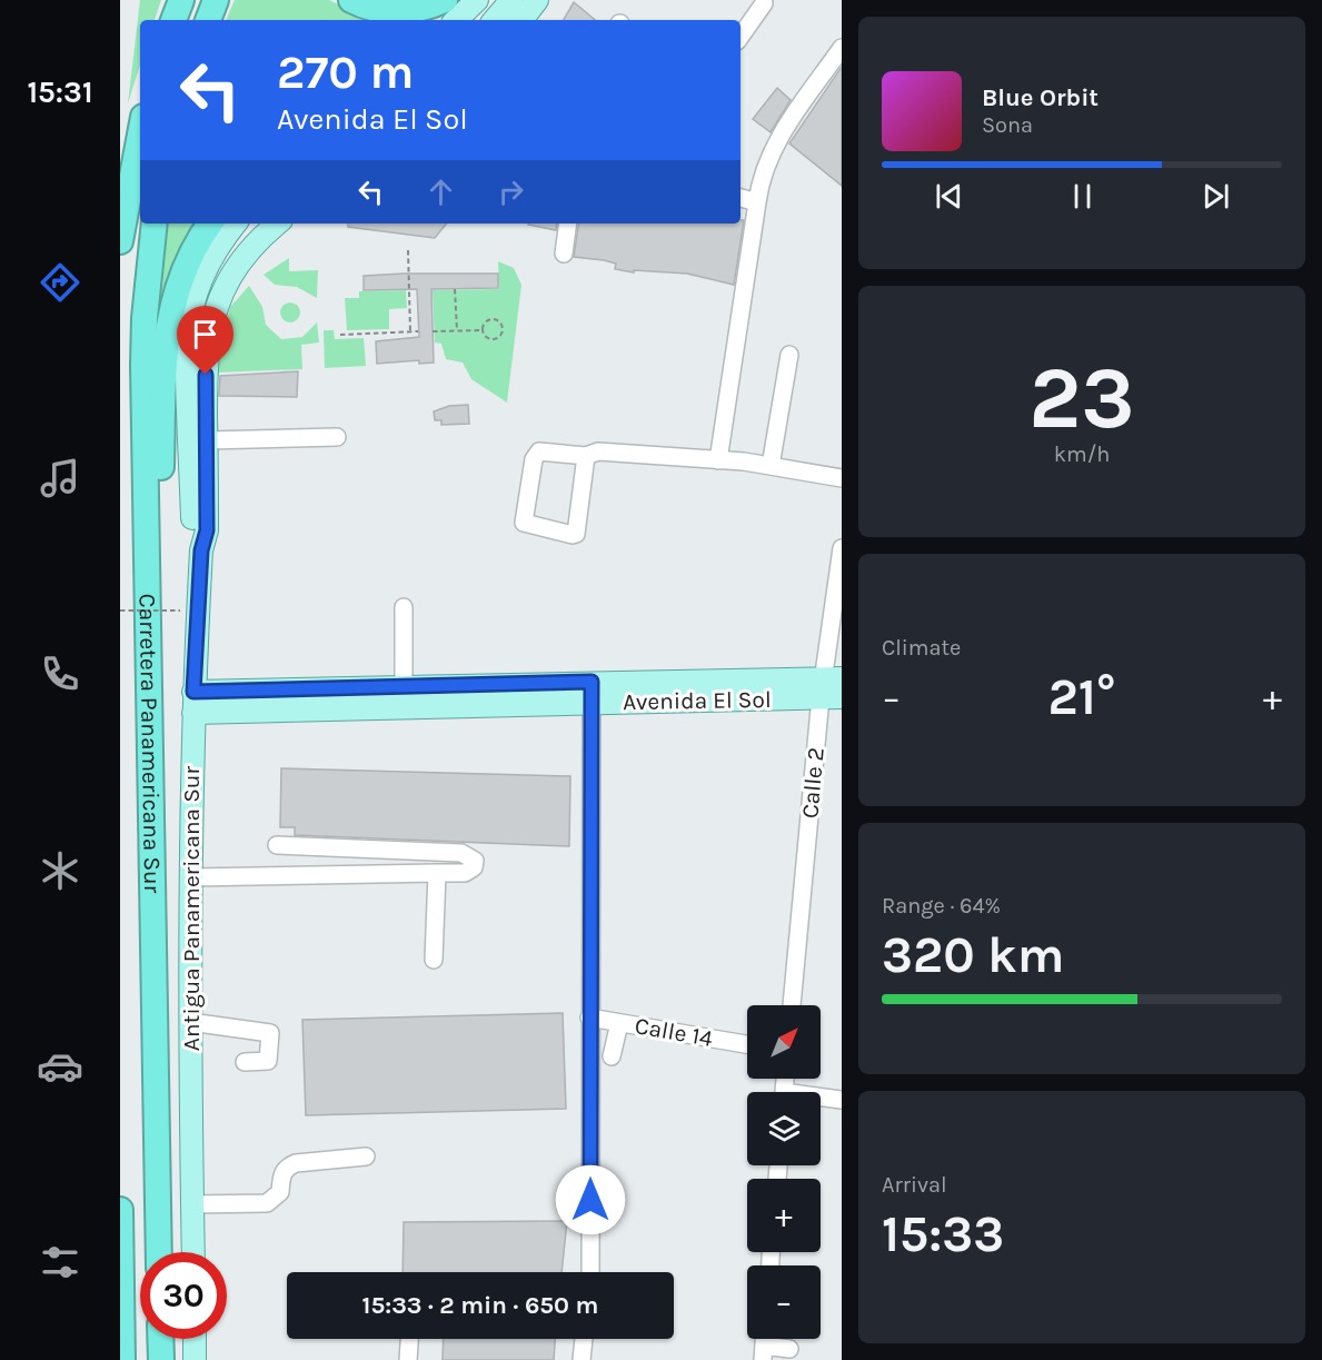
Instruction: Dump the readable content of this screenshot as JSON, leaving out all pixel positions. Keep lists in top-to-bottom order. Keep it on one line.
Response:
{"streets":{"highway":["Carretera Panamericana Sur"],"main road":["Avenida El Sol","Antigua Panamericana Sur"],"street":["Calle 2","Calle 14"]},"crossings":[["Avenida El Sol","Calle 2"],["Avenida El Sol","Antigua Panamericana Sur"]],"north":"top right","page":{"tabs":"15:31","turn":["270 m","Avenida El Sol"],"song":["Blue Orbit","Sona"],"tile":[["23","km/h"],"Climate",["Range · 64%","320 km"],["Arrival","15:33"]],"heat":["−","21°","+"],"map_buttons":["+","−"],"limit":"30","trip":"15:33 · 2 min · 650 m"}}
